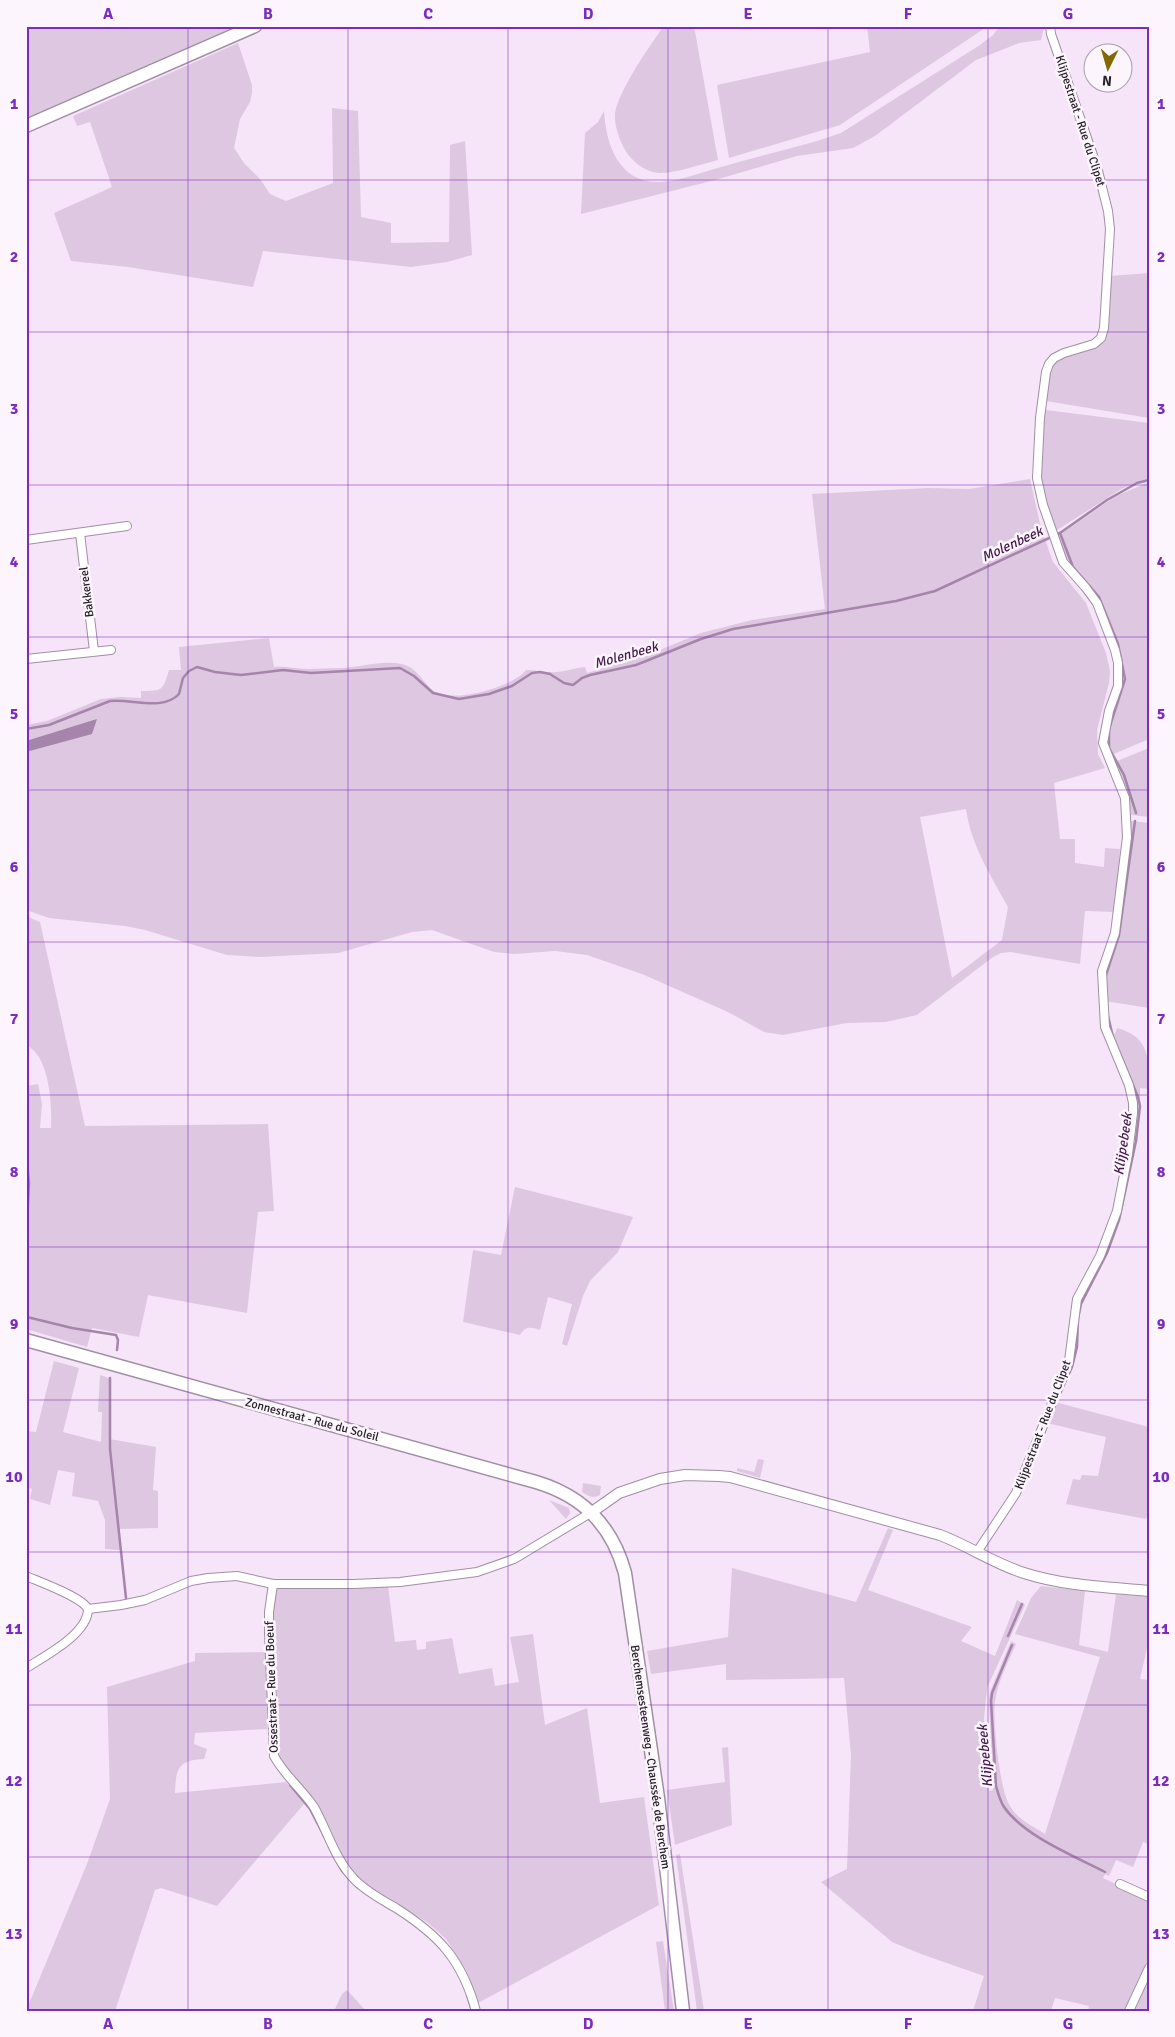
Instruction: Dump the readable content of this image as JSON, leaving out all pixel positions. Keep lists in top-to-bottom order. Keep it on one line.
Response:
{"streets":{"main road":["Zonnestraat - Rue du Soleil","Berchemsesteenweg - Chaussée de Berchem"],"street":["Klijpestraat - Rue du Clipet","Bakkereel","Ossestraat - Rue du Boeuf"]},"crossings":[["Zonnestraat - Rue du Soleil","Berchemsesteenweg - Chaussée de Berchem"]],"water":["Molenbeek","Klijpebeek"],"north":"bottom","grid":{"columns":["A","B","C","D","E","F","G"],"rows":["1","2","3","4","5","6","7","8","9","10","11","12","13"]}}
